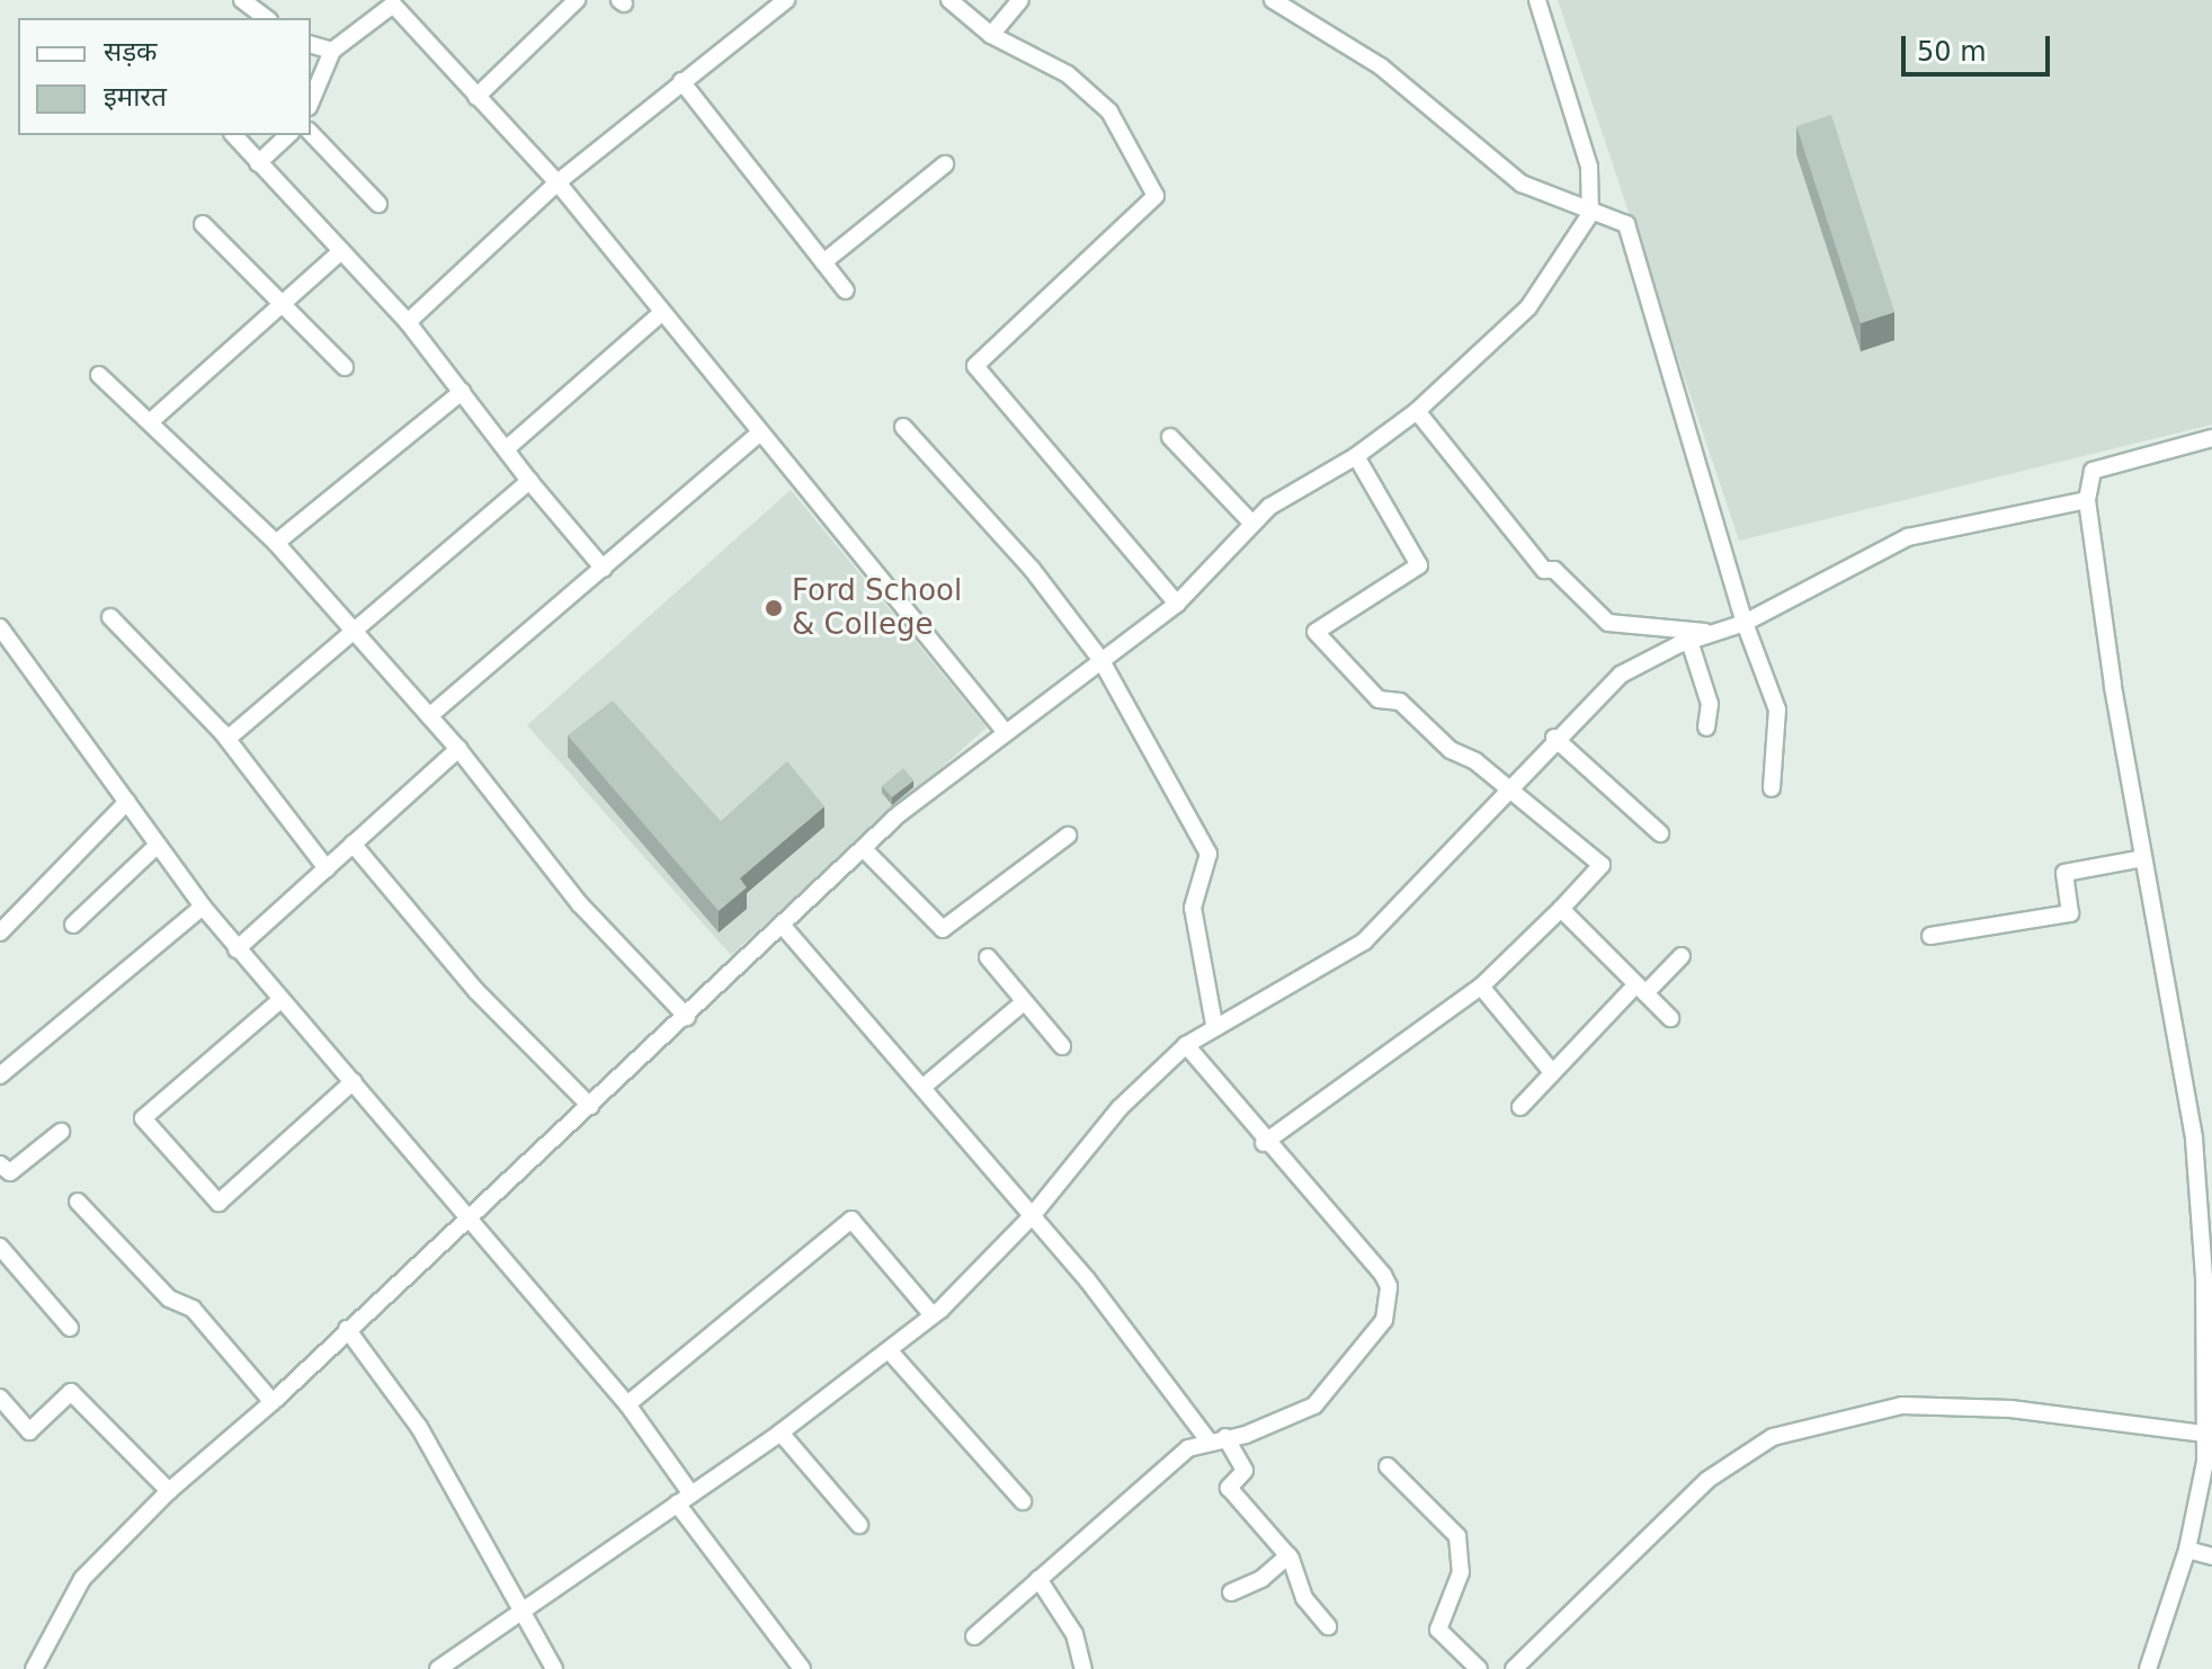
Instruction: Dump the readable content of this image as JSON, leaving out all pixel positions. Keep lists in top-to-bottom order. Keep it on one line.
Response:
{"places":["Ford School & College"],"legend":["सड़क","इमारत"],"scale_bar":"50 m"}
